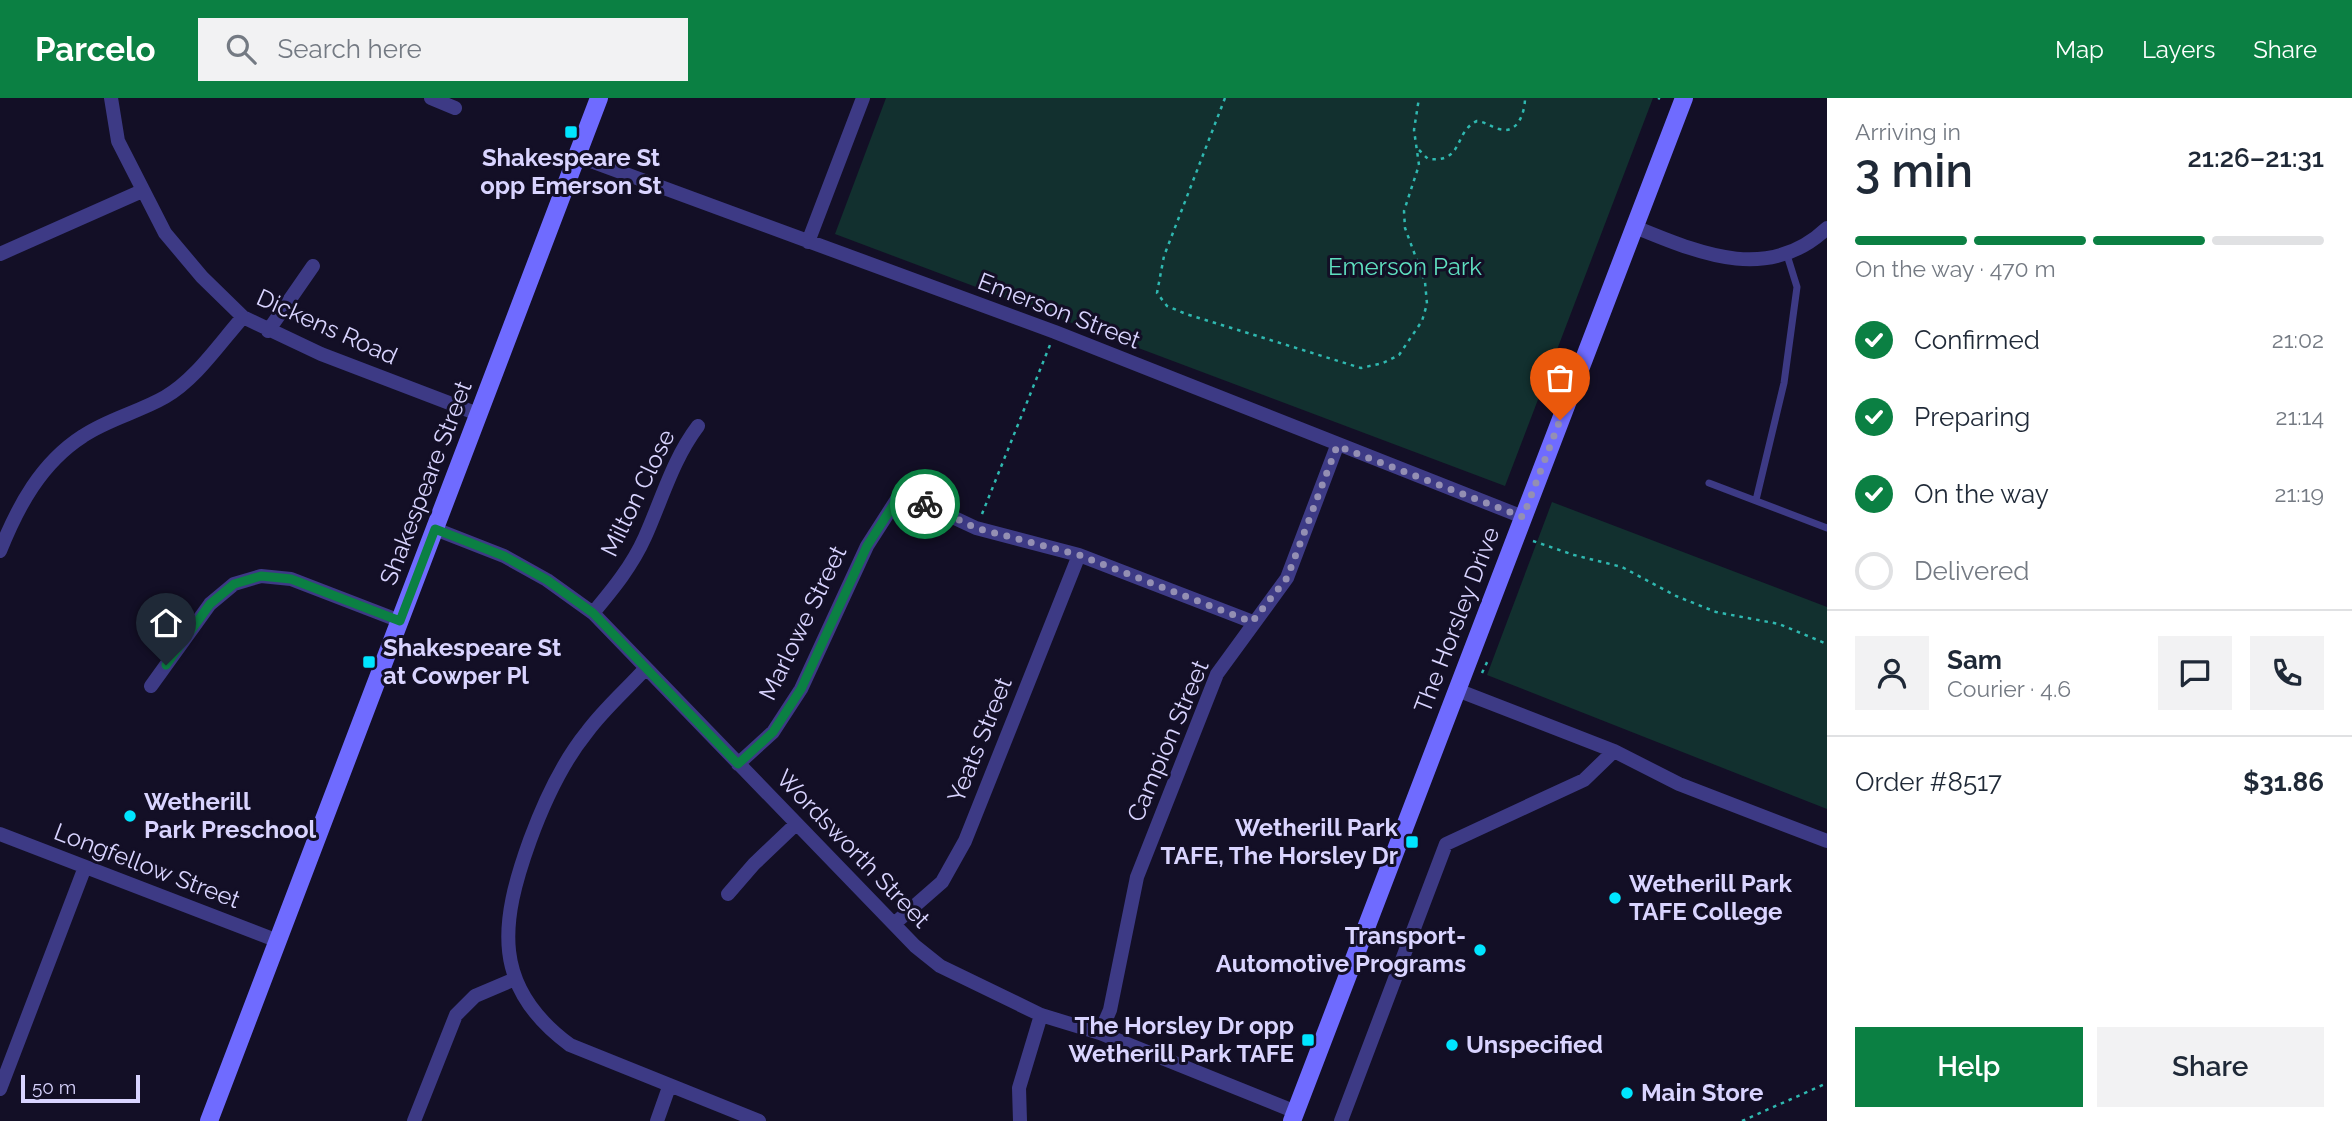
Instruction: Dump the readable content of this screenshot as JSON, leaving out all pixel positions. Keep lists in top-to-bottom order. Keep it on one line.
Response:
{"streets":{"street":["Emerson Street","Dickens Road","Shakespeare Street","Milton Close","The Horsley Drive","Marlowe Street","Yeats Street","Campion Street","Wordsworth Street","Longfellow Street"]},"crossings":[["Emerson Street","Shakespeare Street"],["Emerson Street","The Horsley Drive"],["Emerson Street","Campion Street"],["Dickens Road","Shakespeare Street"],["Shakespeare Street","Wordsworth Street"],["Shakespeare Street","Longfellow Street"],["Milton Close","Wordsworth Street"],["The Horsley Drive","Wordsworth Street"],["Marlowe Street","Yeats Street"],["Marlowe Street","Campion Street"],["Marlowe Street","Wordsworth Street"],["Yeats Street","Wordsworth Street"],["Campion Street","Wordsworth Street"]],"parks":["Emerson Park"],"places":{"transit":["Shakespeare St opp Emerson St","Shakespeare St at Cowper Pl","Wetherill Park TAFE, The Horsley Dr","The Horsley Dr opp Wetherill Park TAFE"],"other":["Wetherill Park Preschool","Wetherill Park TAFE College","Transport- Automotive Programs","Unspecified","Main Store"]},"scale_bar":"50 m","page":{"header":"Parcelo","search":"Search here","nav":["Map","Layers","Share"],"heading":["3 min","Arriving in","21:26–21:31"],"panel":["Sam","Courier · 4.6","Order #8517","$31.86"],"bar":"On the way · 470 m","list":[["Confirmed","21:02"],["Preparing","21:14"],["On the way","21:19"],"Delivered"],"buttons":["Help","Share"],"scale":"50 m"}}
